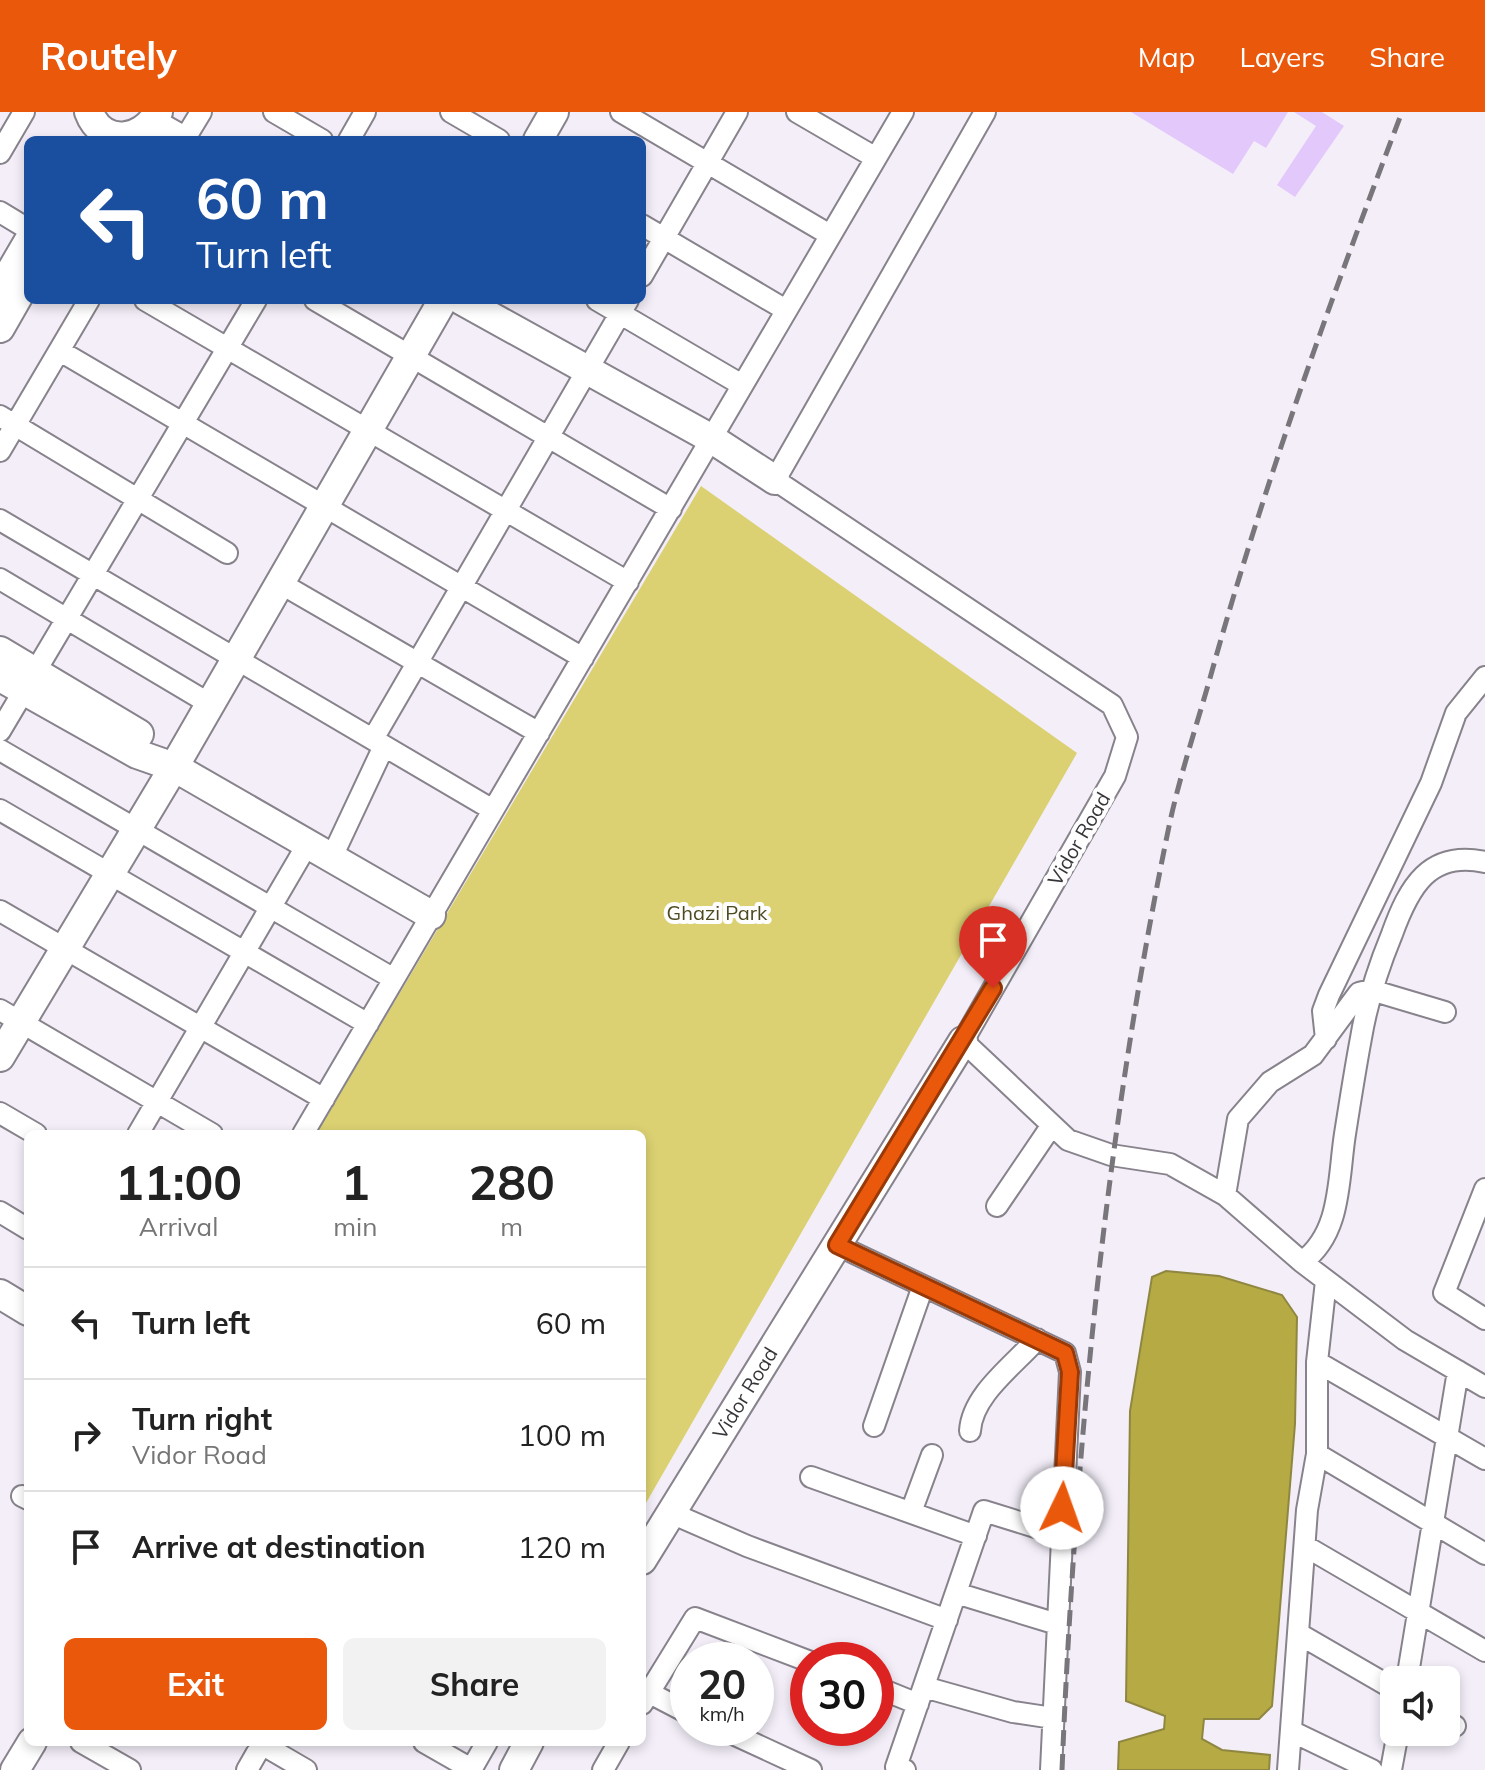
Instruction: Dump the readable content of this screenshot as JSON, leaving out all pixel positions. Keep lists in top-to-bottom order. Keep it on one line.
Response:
{"streets":{"street":["Vidor Road"]},"parks":["Ghazi Park"],"page":{"header":"Routely","nav":["Map","Layers","Share"],"turn":["60 m","Turn left"],"eta":["11:00","Arrival","1","min","280","m"],"list":[{"name":"Turn left","value":"60 m"},{"name":"Turn right","note":"Vidor Road","value":"100 m"},{"name":"Arrive at destination","value":"120 m"}],"buttons":["Exit","Share"],"speed":"20 km/h","limit":"30"}}
